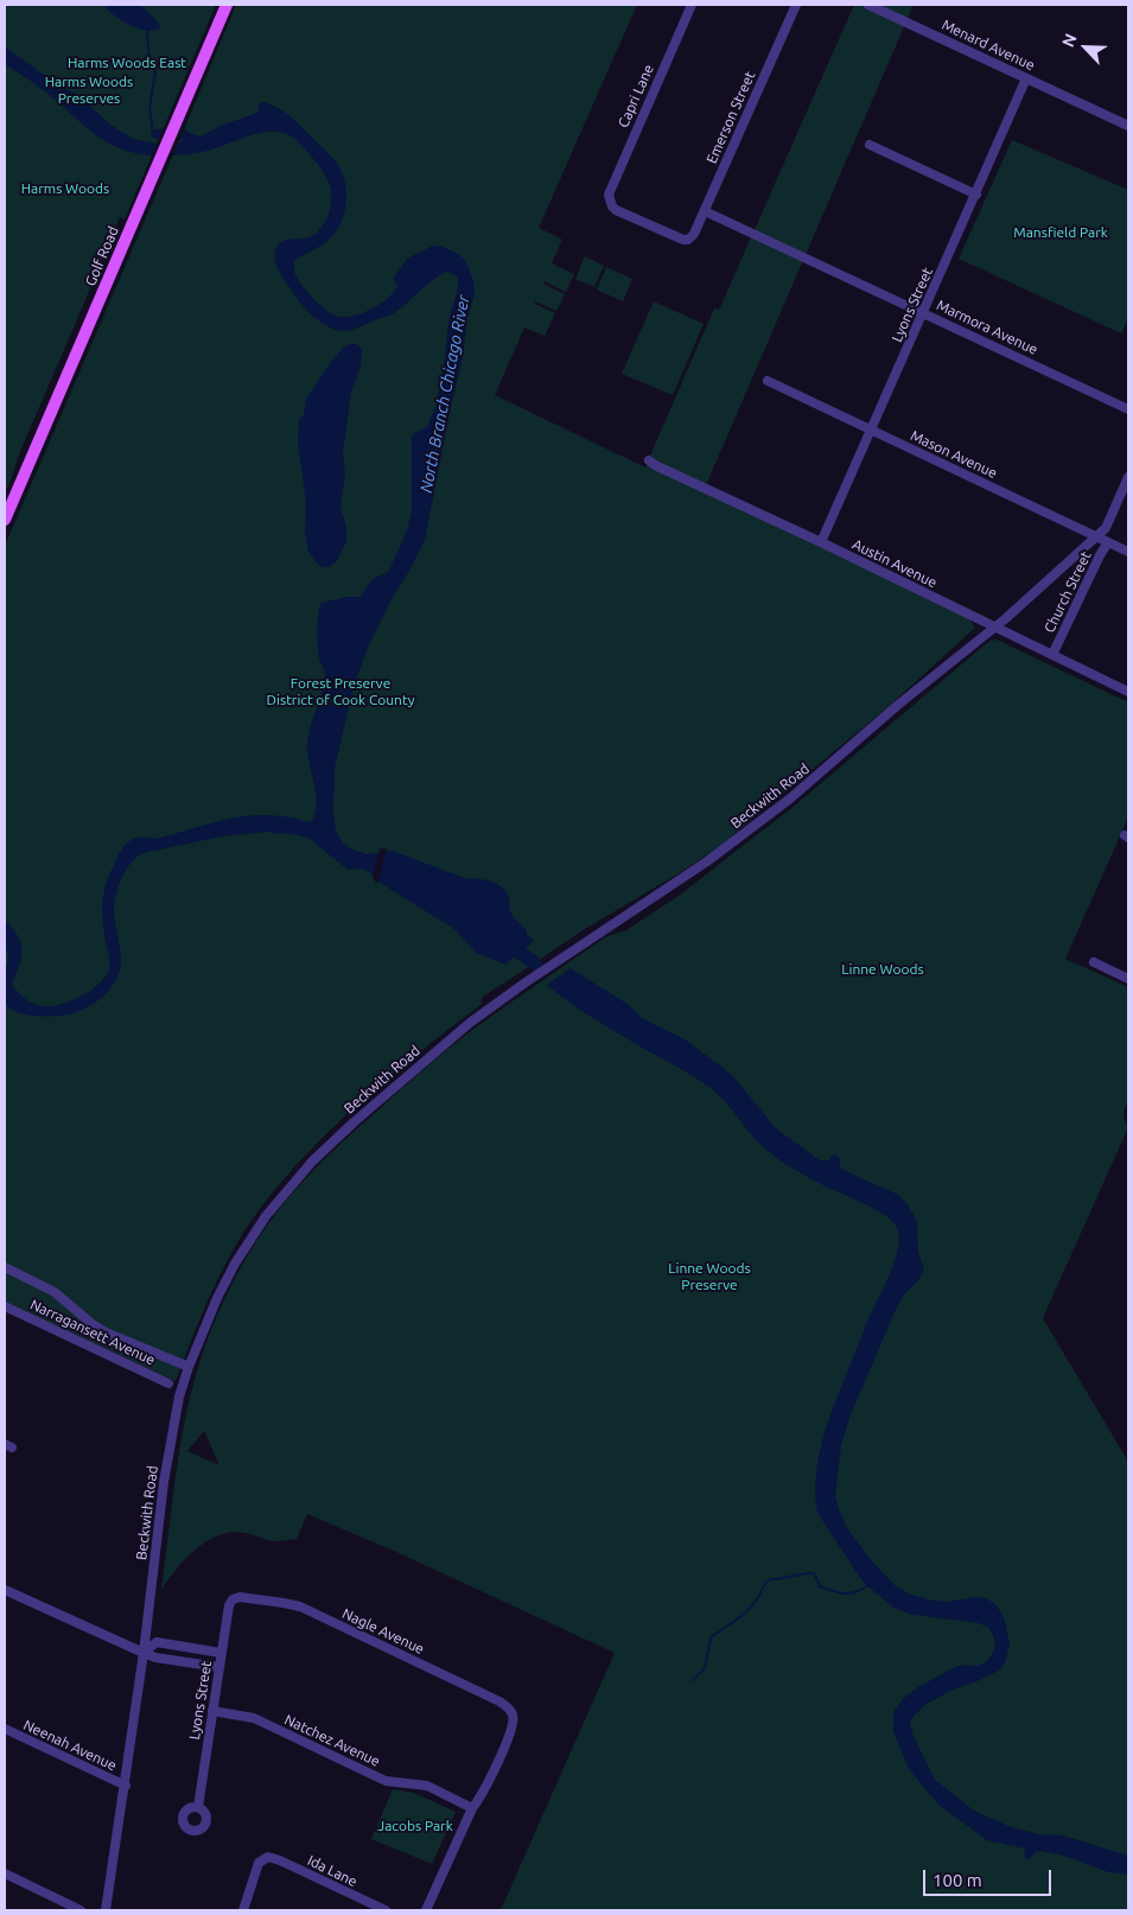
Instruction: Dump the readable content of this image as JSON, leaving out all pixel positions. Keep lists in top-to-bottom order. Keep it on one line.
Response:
{"streets":{"main road":["Golf Road"],"street":["Menard Avenue","Capri Lane","Emerson Street","Lyons Street","Marmora Avenue","Mason Avenue","Austin Avenue","Church Street","Beckwith Road","Narragansett Avenue","Nagle Avenue","Natchez Avenue","Neenah Avenue","Ida Lane"]},"crossings":[["Menard Avenue","Lyons Street"],["Capri Lane","Emerson Street"],["Emerson Street","Marmora Avenue"],["Lyons Street","Marmora Avenue"],["Lyons Street","Mason Avenue"],["Lyons Street","Austin Avenue"],["Lyons Street","Nagle Avenue"],["Lyons Street","Natchez Avenue"],["Mason Avenue","Church Street"],["Mason Avenue","Beckwith Road"],["Austin Avenue","Church Street"],["Austin Avenue","Beckwith Road"],["Church Street","Beckwith Road"],["Beckwith Road","Neenah Avenue"],["Nagle Avenue","Natchez Avenue"]],"water":["North Branch Chicago River"],"parks":["Harms Woods East","Harms Woods Preserves","Harms Woods","Mansfield Park","Forest Preserve District of Cook County","Linne Woods","Linne Woods Preserve","Jacobs Park"],"scale_bar":"100 m","north":"top left"}
